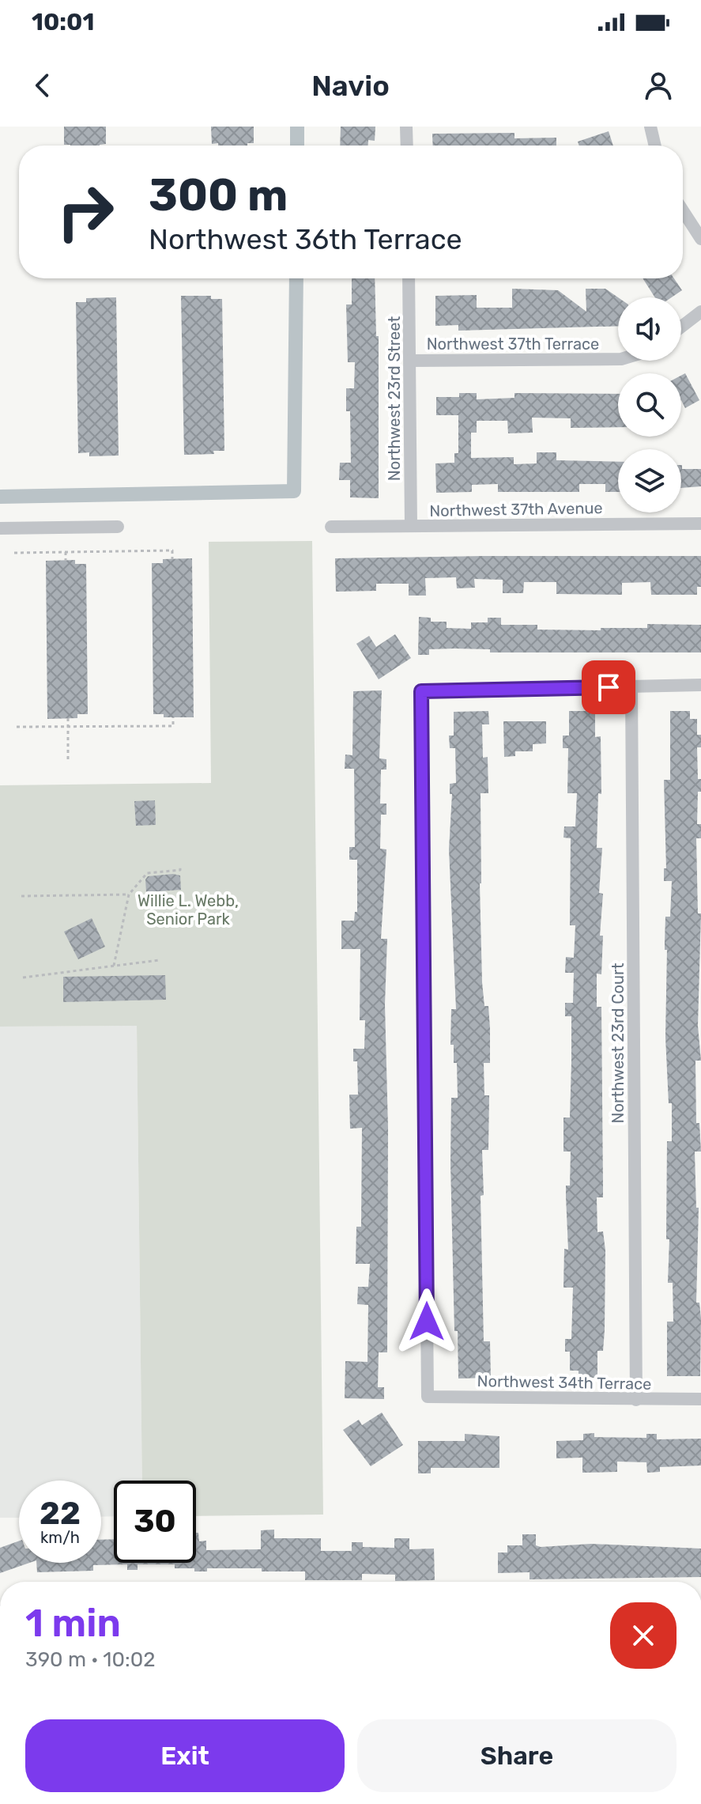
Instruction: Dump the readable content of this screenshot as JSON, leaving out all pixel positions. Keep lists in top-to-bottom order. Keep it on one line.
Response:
{"streets":{"street":["Northwest 37th Terrace","Northwest 23rd Street","Northwest 37th Avenue","Northwest 23rd Court","Northwest 34th Terrace"]},"crossings":[["Northwest 37th Terrace","Northwest 23rd Street"],["Northwest 23rd Street","Northwest 37th Avenue"],["Northwest 23rd Court","Northwest 34th Terrace"]],"parks":["Willie L. Webb, Senior Park"],"page":{"status":"10:01","header":"Navio","turn":["300 m","Northwest 36th Terrace"],"speed":"22 km/h","limit":"30","heading":["1 min","390 m · 10:02"],"buttons":["Exit","Share"]}}
